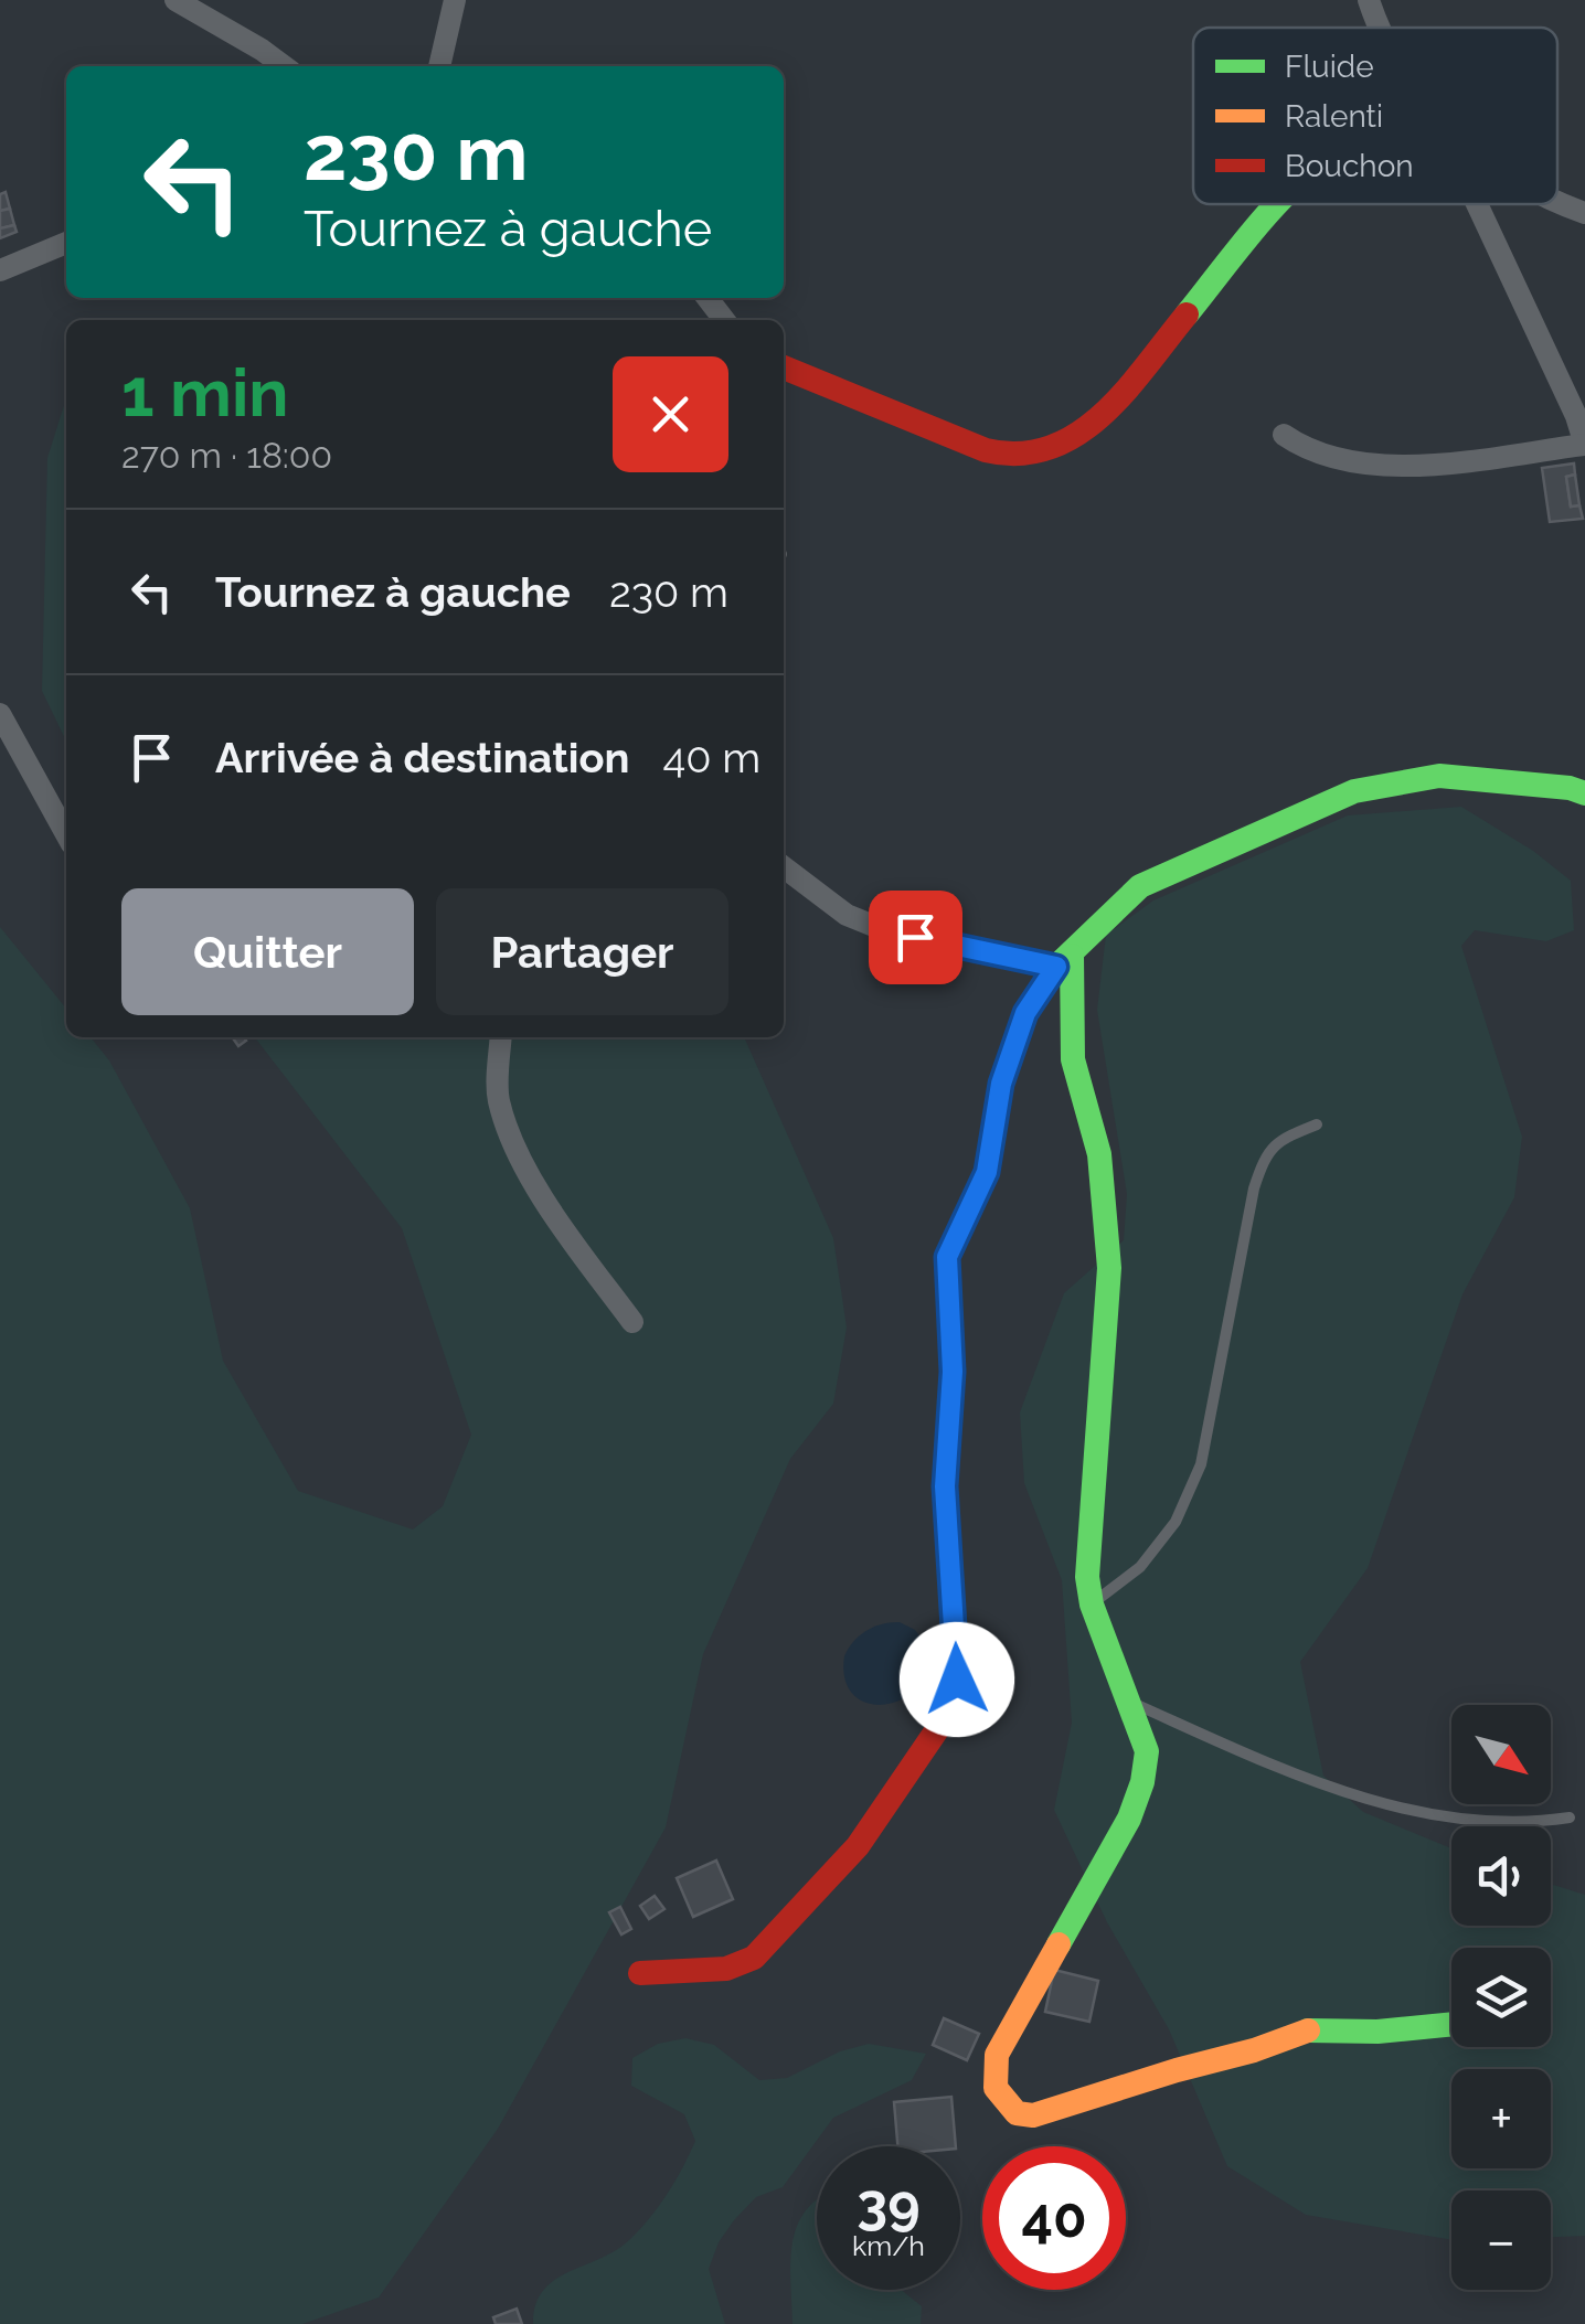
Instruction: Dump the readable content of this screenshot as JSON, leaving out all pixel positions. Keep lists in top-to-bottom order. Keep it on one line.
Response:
{"legend":["Fluide","Ralenti","Bouchon"],"north":"bottom right","page":{"turn":["230 m","Tournez à gauche"],"heading":["1 min","270 m · 18:00"],"list":[{"name":"Tournez à gauche","value":"230 m"},{"name":"Arrivée à destination","value":"40 m"}],"buttons":["Quitter","Partager"],"map_buttons":["+","−"],"speed":"39 km/h","limit":"40"}}
